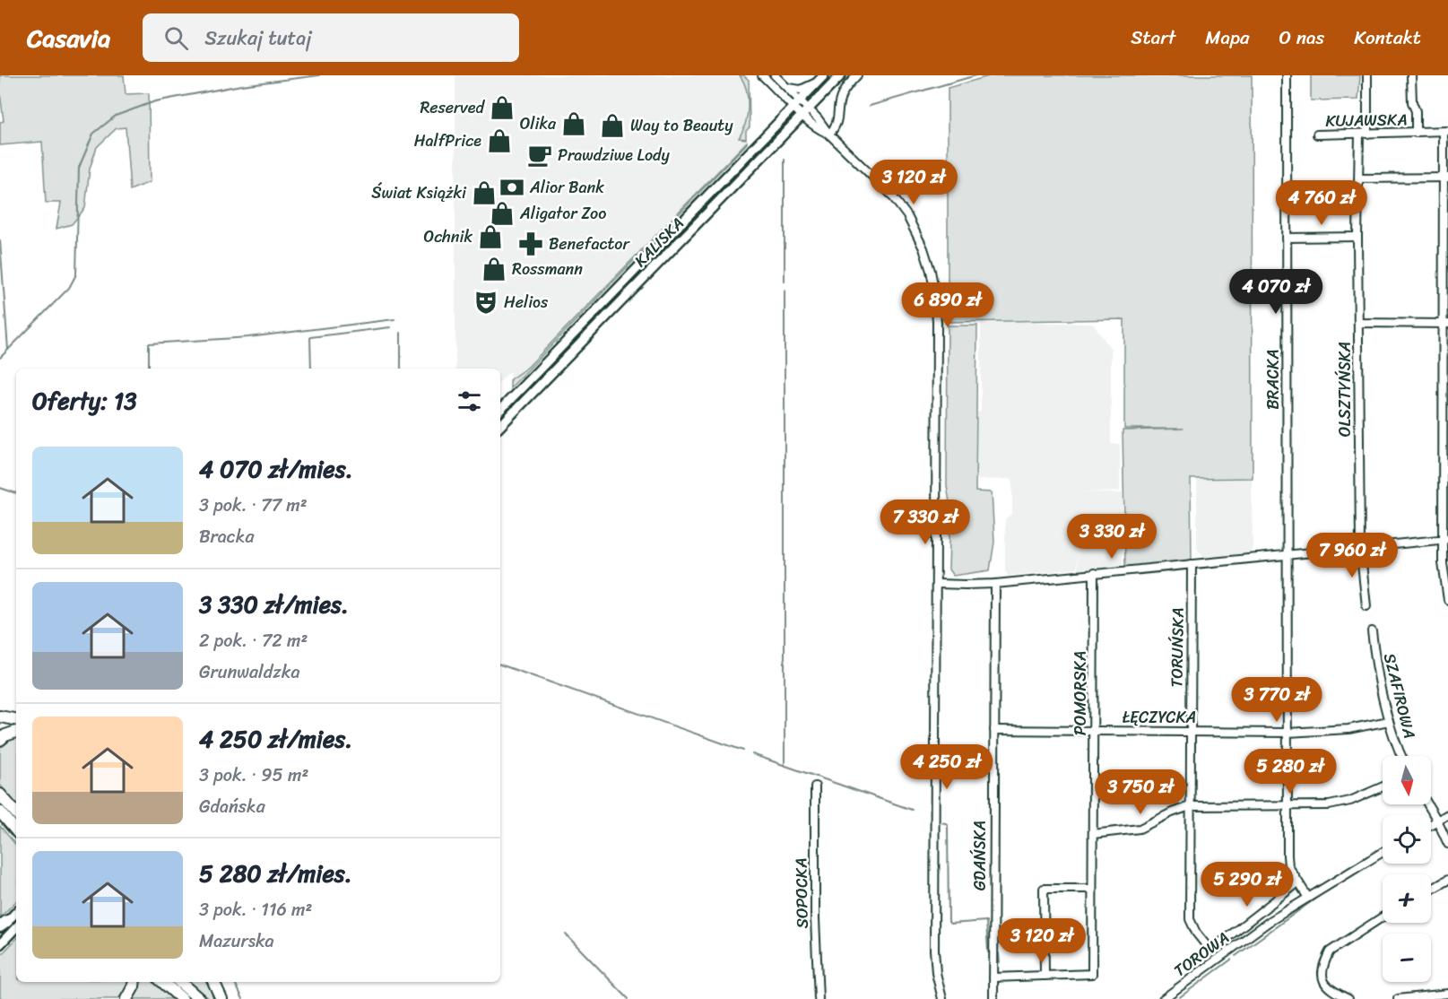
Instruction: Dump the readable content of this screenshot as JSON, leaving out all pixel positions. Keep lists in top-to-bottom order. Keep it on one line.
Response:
{"streets":{"main road":["KALISKA"],"street":["KUJAWSKA","BRACKA","OLSZTYŃSKA","TORUŃSKA","POMORSKA","SZAFIROWA","ŁĘCZYCKA","GDAŃSKA","SOPOCKA","TOROWA"]},"crossings":[["KUJAWSKA","OLSZTYŃSKA"],["BRACKA","TORUŃSKA"],["BRACKA","ŁĘCZYCKA"],["BRACKA","TOROWA"],["TORUŃSKA","ŁĘCZYCKA"],["POMORSKA","ŁĘCZYCKA"],["SZAFIROWA","ŁĘCZYCKA"],["ŁĘCZYCKA","GDAŃSKA"]],"places":{"shop":["Reserved","Olika","Way to Beauty","HalfPrice","Świat Książki","Aligator Zoo","Ochnik","Rossmann"],"cafe":["Prawdziwe Lody"],"bank":["Alior Bank"],"pharmacy":["Benefactor"],"theatre":["Helios"]},"north":"bottom","page":{"header":"Casavia","search":"Szukaj tutaj","nav":["Start","Mapa","O nas","Kontakt"],"price":["3 120 zł","4 760 zł","4 070 zł","6 890 zł","7 330 zł","3 330 zł","7 960 zł","3 770 zł","4 250 zł","5 280 zł","3 750 zł","5 290 zł","3 120 zł"],"heading":"Oferty: 13","list":[{"name":"4 070 zł/mies.","note":"3 pok. · 77 m² · Bracka"},{"name":"3 330 zł/mies.","note":"2 pok. · 72 m² · Grunwaldzka"},{"name":"4 250 zł/mies.","note":"3 pok. · 95 m² · Gdańska"},{"name":"5 280 zł/mies.","note":"3 pok. · 116 m² · Mazurska"}],"map_buttons":["+","−"]}}
